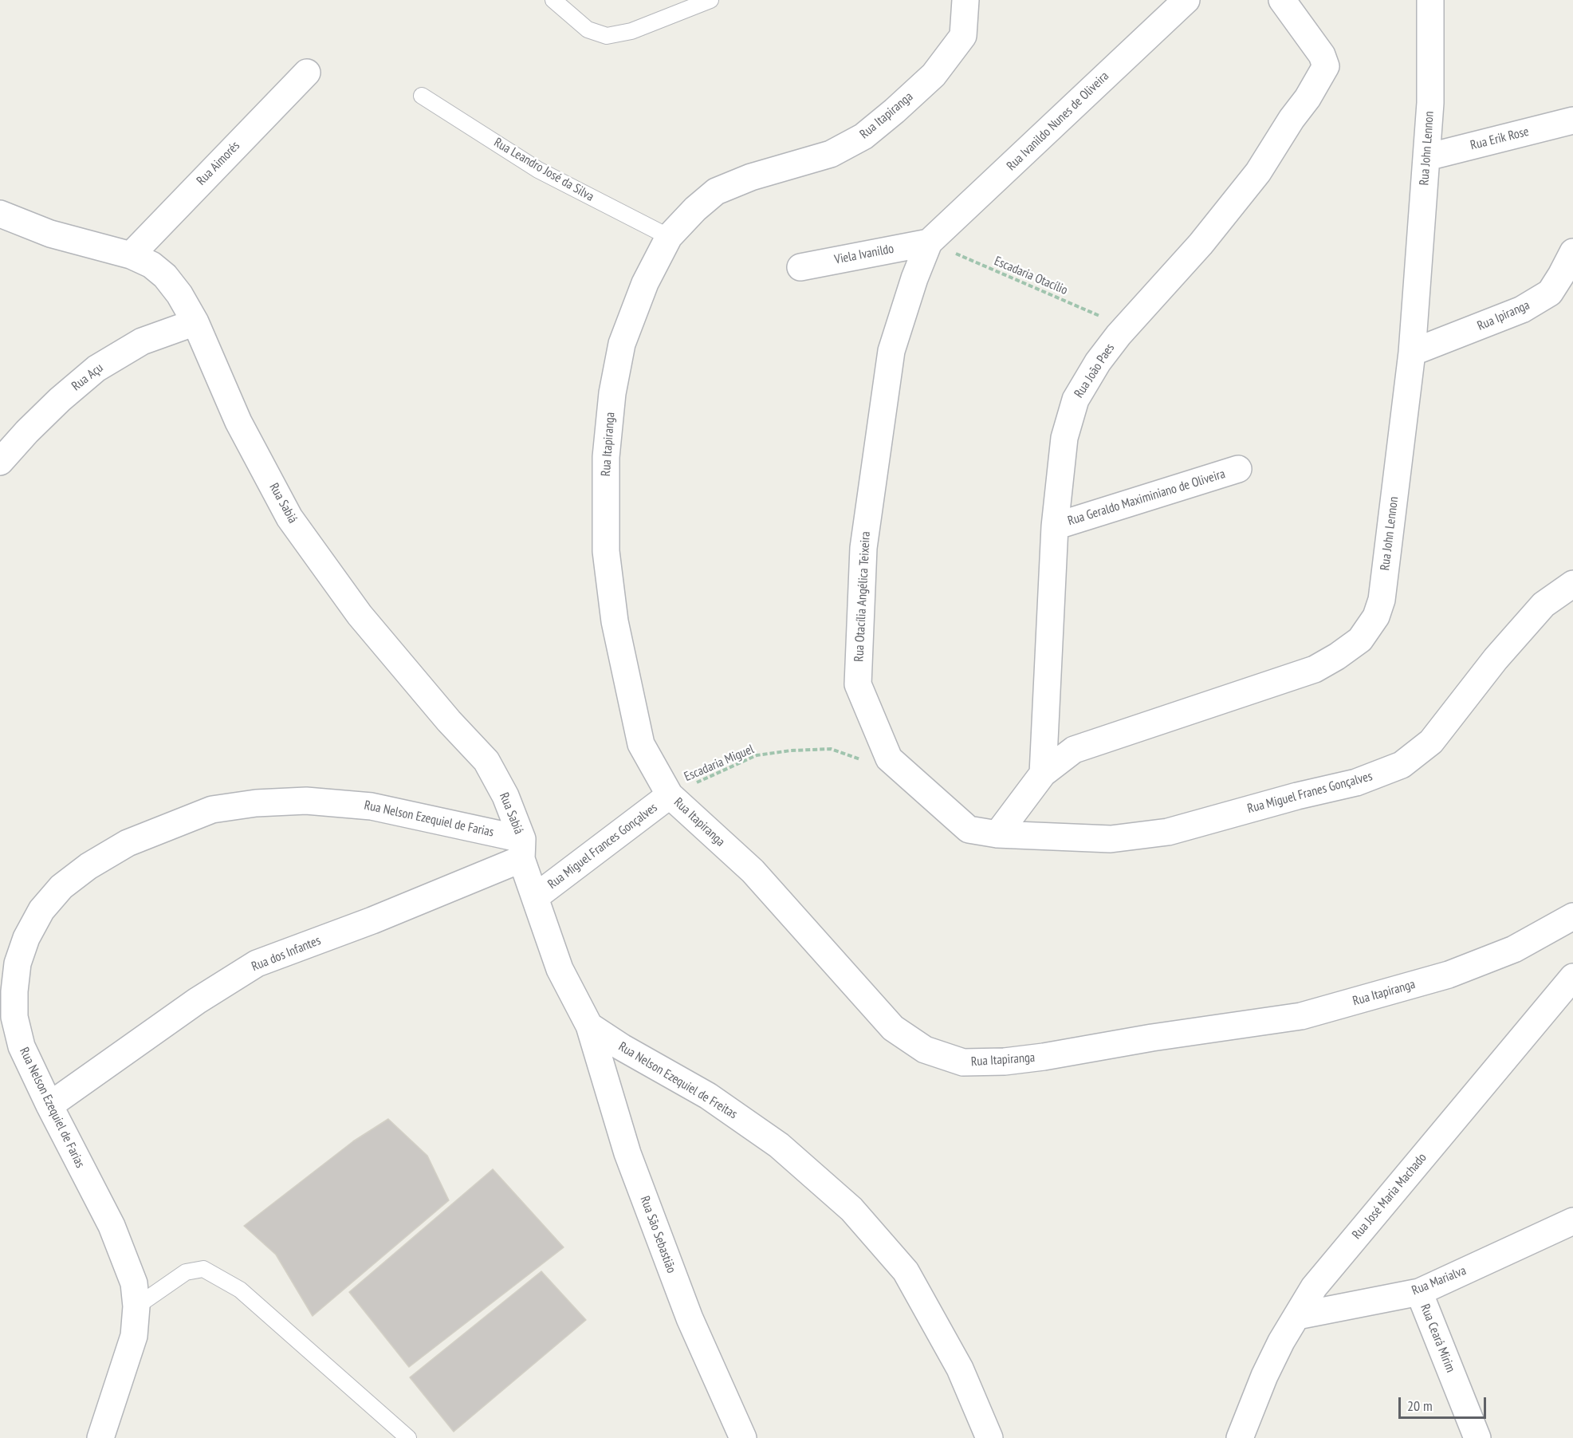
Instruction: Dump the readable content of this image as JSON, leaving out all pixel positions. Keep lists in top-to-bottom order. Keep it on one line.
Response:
{"streets":{"street":["Rua Itapiranga","Rua Ivanildo Nunes de Oliveira","Rua Erik Rose","Rua John Lennon","Rua Aimorés","Viela Ivanildo","Rua Ipiranga","Rua João Paes","Rua Açu","Rua Geraldo Maximiniano de Oliveira","Rua Sabiá","Rua Otacília Angélica Teixeira","Rua Miguel Franes Gonçalves","Rua Nelson Ezequiel de Farias","Rua Miguel Frances Gonçalves","Rua dos Infantes","Rua Nelson Ezequiel de Freitas","Rua José Maria Machado","Rua São Sebastião","Rua Marialva","Rua Ceará Mirim"],"lane":["Rua Leandro José da Silva"],"path":["Escadaria Otacílio","Escadaria Miguel"]},"crossings":[["Rua Itapiranga","Rua Leandro José da Silva"],["Rua Itapiranga","Escadaria Miguel"],["Rua Itapiranga","Rua Miguel Frances Gonçalves"],["Rua Ivanildo Nunes de Oliveira","Viela Ivanildo"],["Rua Ivanildo Nunes de Oliveira","Escadaria Otacílio"],["Rua Ivanildo Nunes de Oliveira","Rua Otacília Angélica Teixeira"],["Rua Erik Rose","Rua John Lennon"],["Rua John Lennon","Rua Ipiranga"],["Rua John Lennon","Rua João Paes"],["Rua John Lennon","Rua Otacília Angélica Teixeira"],["Rua John Lennon","Rua Miguel Franes Gonçalves"],["Rua Aimorés","Rua Sabiá"],["Viela Ivanildo","Escadaria Otacílio"],["Viela Ivanildo","Rua Otacília Angélica Teixeira"],["Escadaria Otacílio","Rua João Paes"],["Escadaria Otacílio","Rua Otacília Angélica Teixeira"],["Rua João Paes","Rua Geraldo Maximiniano de Oliveira"],["Rua Açu","Rua Sabiá"],["Rua Sabiá","Rua Nelson Ezequiel de Farias"],["Rua Sabiá","Rua dos Infantes"],["Rua Sabiá","Rua Nelson Ezequiel de Freitas"],["Rua Otacília Angélica Teixeira","Escadaria Miguel"],["Rua Otacília Angélica Teixeira","Rua Miguel Franes Gonçalves"],["Escadaria Miguel","Rua Miguel Frances Gonçalves"],["Rua Nelson Ezequiel de Farias","Rua dos Infantes"],["Rua Nelson Ezequiel de Farias","Rua Nelson Ezequiel de Freitas"],["Rua Miguel Frances Gonçalves","Rua Nelson Ezequiel de Freitas"],["Rua dos Infantes","Rua Nelson Ezequiel de Freitas"],["Rua Nelson Ezequiel de Freitas","Rua São Sebastião"],["Rua José Maria Machado","Rua Marialva"],["Rua Marialva","Rua Ceará Mirim"]],"scale_bar":"20 m"}
